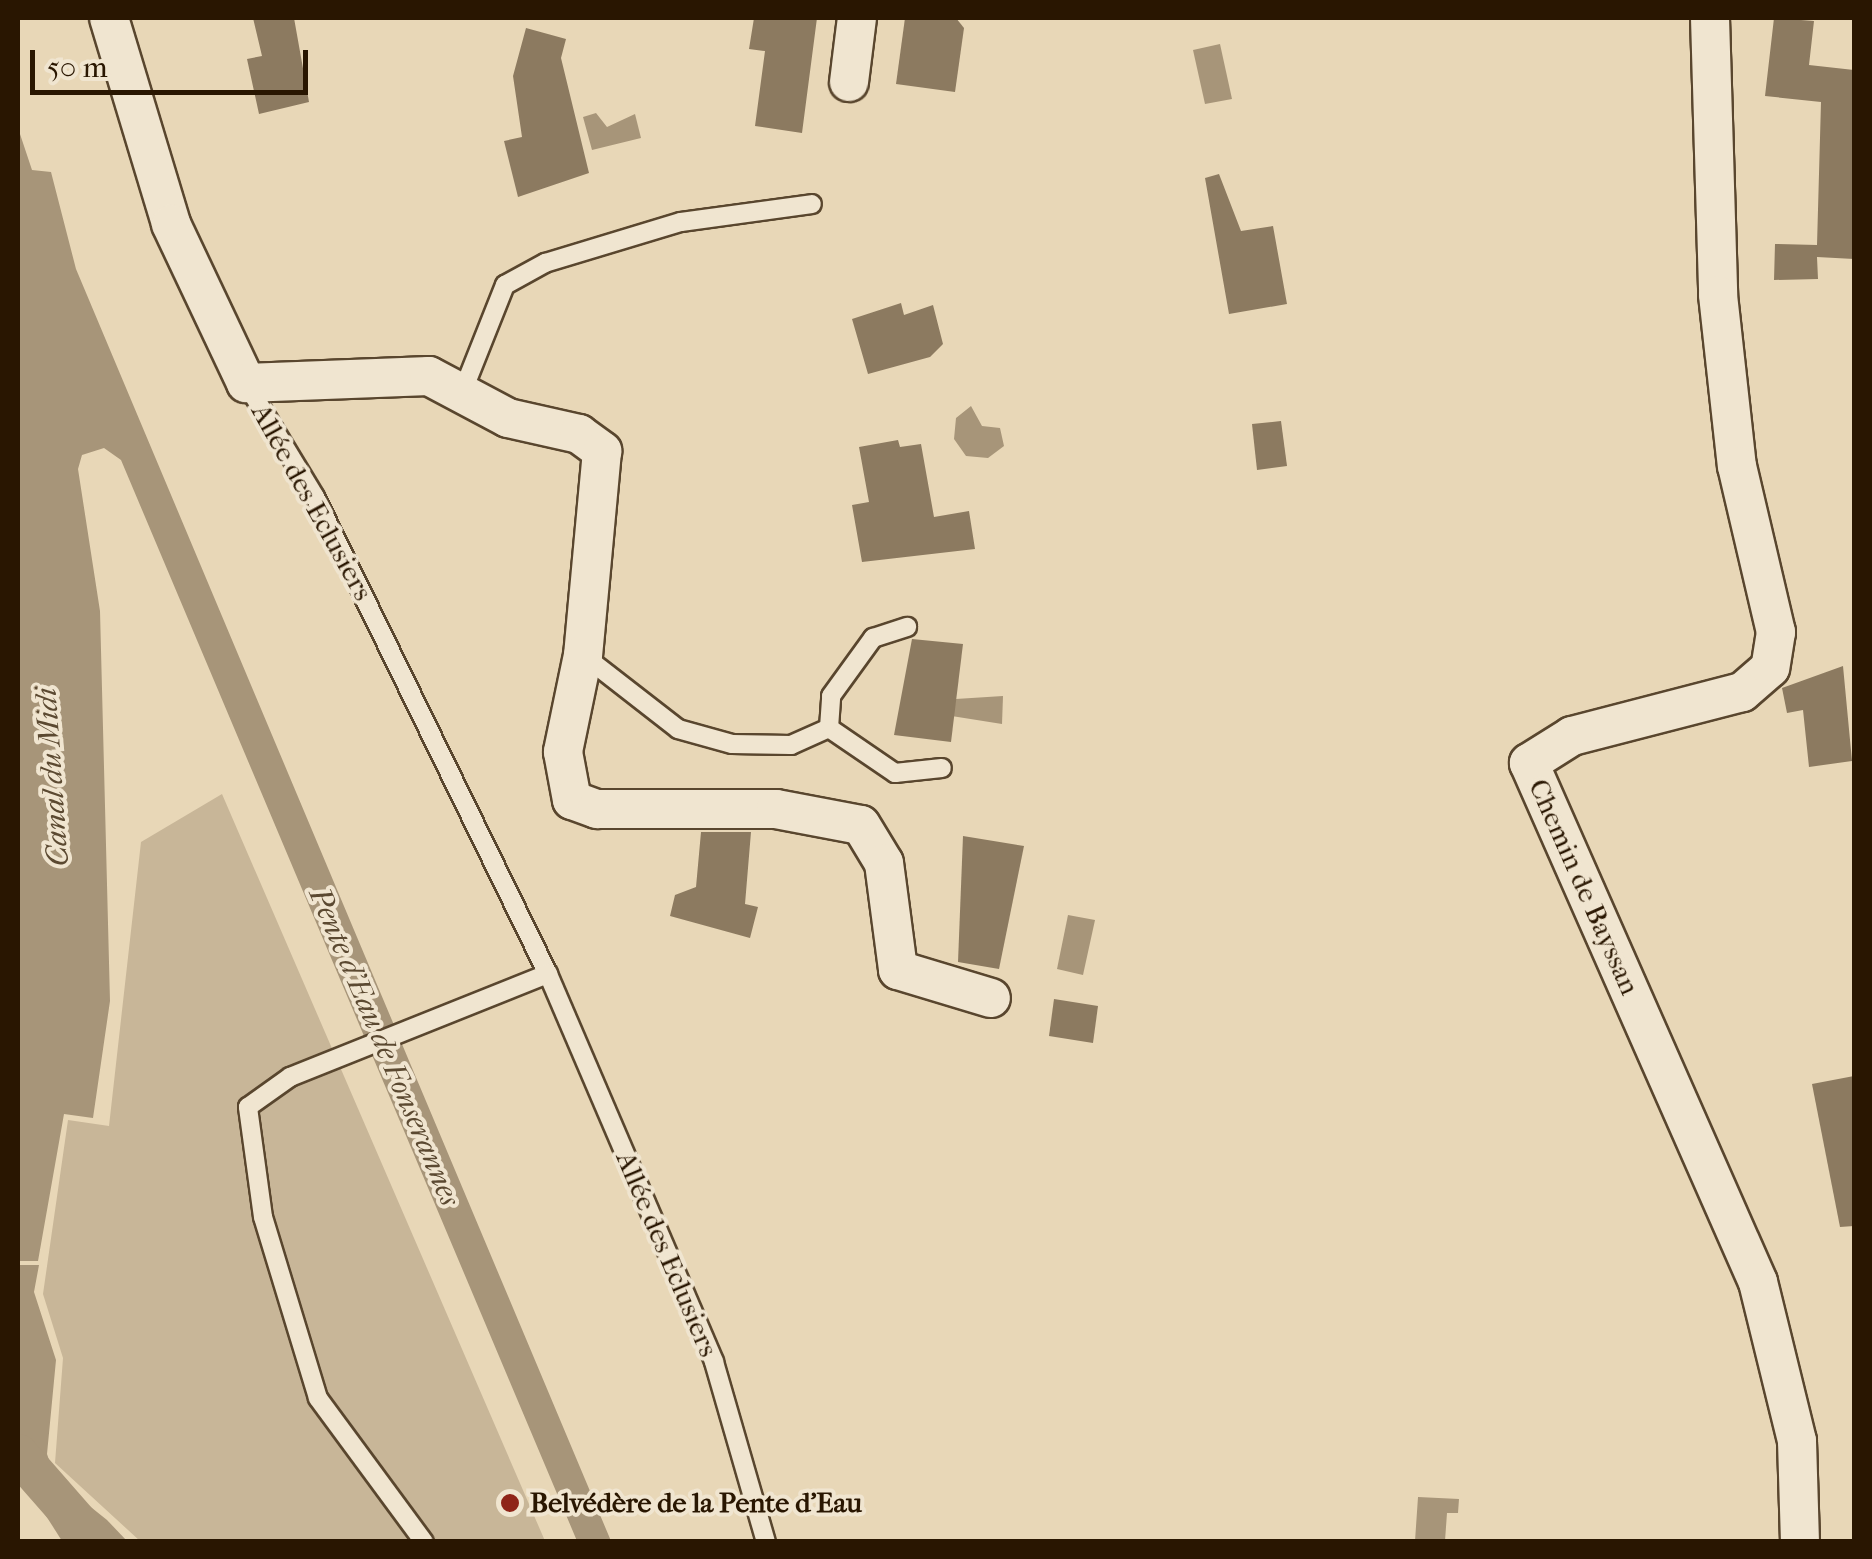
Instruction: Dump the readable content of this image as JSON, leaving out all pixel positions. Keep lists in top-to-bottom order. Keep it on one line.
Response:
{"streets":{"street":["Allée des Eclusiers","Chemin de Bayssan"]},"water":["Canal du Midi","Pente d'Eau de Fonserannes"],"places":["Belvédère de la Pente d'Eau"],"scale_bar":"50 m"}
